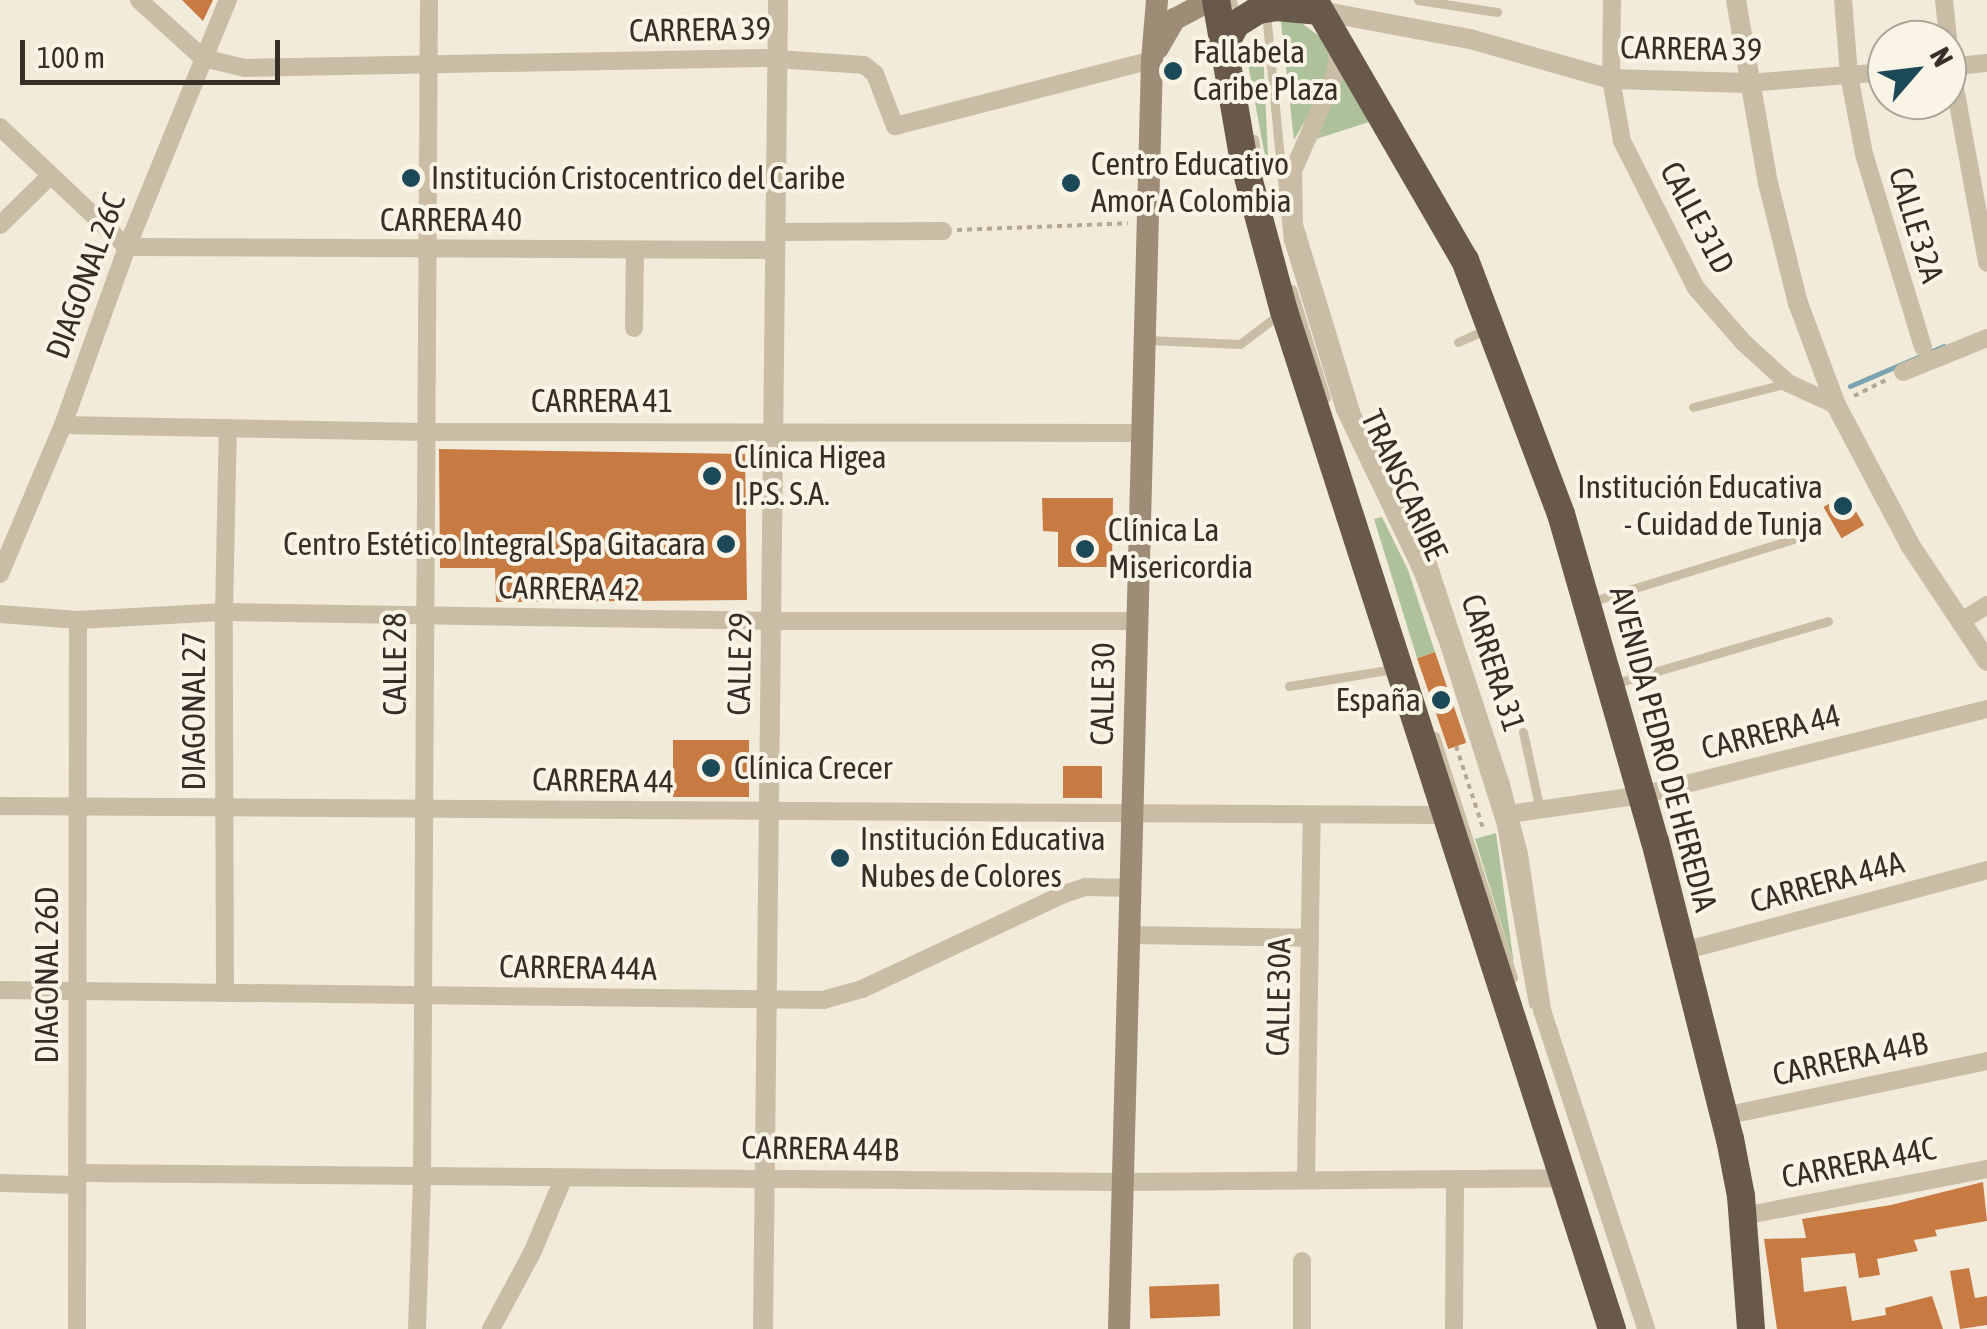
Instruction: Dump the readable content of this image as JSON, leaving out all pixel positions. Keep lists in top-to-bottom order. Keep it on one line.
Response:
{"streets":{"highway":["AVENIDA PEDRO DE HEREDIA"],"main road":["CALLE 30"],"street":["CARRERA 39","CALLE 31D","CARRERA 40","CALLE 32A","DIAGONAL 26C","CARRERA 41","CARRERA 42","CARRERA 31","CALLE 28","CALLE 29","DIAGONAL 27","CARRERA 44","CARRERA 44A","DIAGONAL 26D","CALLE 30A","CARRERA 44B","CARRERA 44C"],"lane":["TRANSCARIBE"]},"crossings":[["CARRERA 39","CALLE 31D"],["CARRERA 39","CALLE 32A"],["CARRERA 39","DIAGONAL 26C"],["CARRERA 39","CARRERA 31"],["CARRERA 39","CALLE 28"],["CARRERA 39","CALLE 29"],["CARRERA 39","CALLE 30"],["CARRERA 39","AVENIDA PEDRO DE HEREDIA"],["CARRERA 40","DIAGONAL 26C"],["CARRERA 40","CALLE 28"],["CARRERA 40","CALLE 29"],["DIAGONAL 26C","CARRERA 41"],["CARRERA 41","CALLE 28"],["CARRERA 41","CALLE 29"],["CARRERA 41","CALLE 30"],["CARRERA 41","DIAGONAL 27"],["CARRERA 42","CALLE 28"],["CARRERA 42","CALLE 29"],["CARRERA 42","CALLE 30"],["CARRERA 42","DIAGONAL 27"],["CARRERA 42","DIAGONAL 26D"],["CARRERA 31","CARRERA 44"],["CARRERA 31","AVENIDA PEDRO DE HEREDIA"],["CALLE 28","CARRERA 44"],["CALLE 28","CARRERA 44A"],["CALLE 28","CARRERA 44B"],["CALLE 29","CARRERA 44"],["CALLE 29","CARRERA 44A"],["CALLE 29","CARRERA 44B"],["CALLE 30","CARRERA 44"],["CALLE 30","CARRERA 44A"],["CALLE 30","CARRERA 44B"],["DIAGONAL 27","CARRERA 44"],["DIAGONAL 27","CARRERA 44A"],["CARRERA 44","AVENIDA PEDRO DE HEREDIA"],["CARRERA 44","DIAGONAL 26D"],["CARRERA 44","CALLE 30A"],["AVENIDA PEDRO DE HEREDIA","CARRERA 44A"],["AVENIDA PEDRO DE HEREDIA","CARRERA 44B"],["AVENIDA PEDRO DE HEREDIA","CARRERA 44C"],["CARRERA 44A","DIAGONAL 26D"],["DIAGONAL 26D","CARRERA 44B"],["CALLE 30A","CARRERA 44B"]],"places":["Fallabela Caribe Plaza","Institución Cristocentrico del Caribe","Centro Educativo Amor A Colombia","Clínica Higea I.P.S. S.A.","Institución Educativa - Cuidad de Tunja","Centro Estético Integral Spa Gitacara","Clínica La Misericordia","España","Clínica Crecer","Institución Educativa Nubes de Colores"],"scale_bar":"100 m","north":"top right"}
